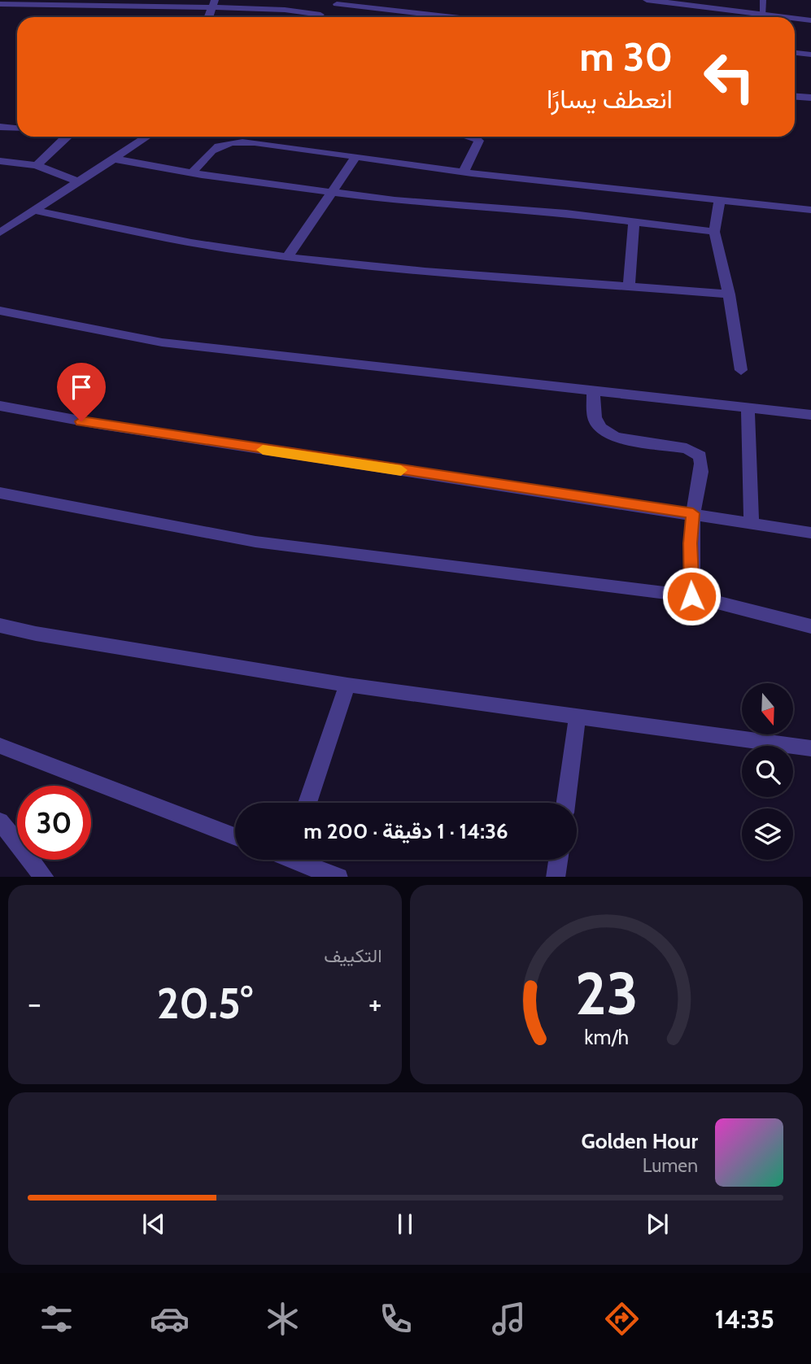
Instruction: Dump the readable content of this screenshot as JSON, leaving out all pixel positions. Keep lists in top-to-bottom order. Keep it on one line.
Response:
{"north":"bottom","page":{"turn":["30 m","انعطف يسارًا"],"limit":"30","trip":"14:36 · 1 دقيقة · 200 m","tile":"التكييف","heat":["−","20.5°","+"],"song":["Golden Hour","Lumen"],"tabs":"14:35","gauge":["23","km/h"]}}
